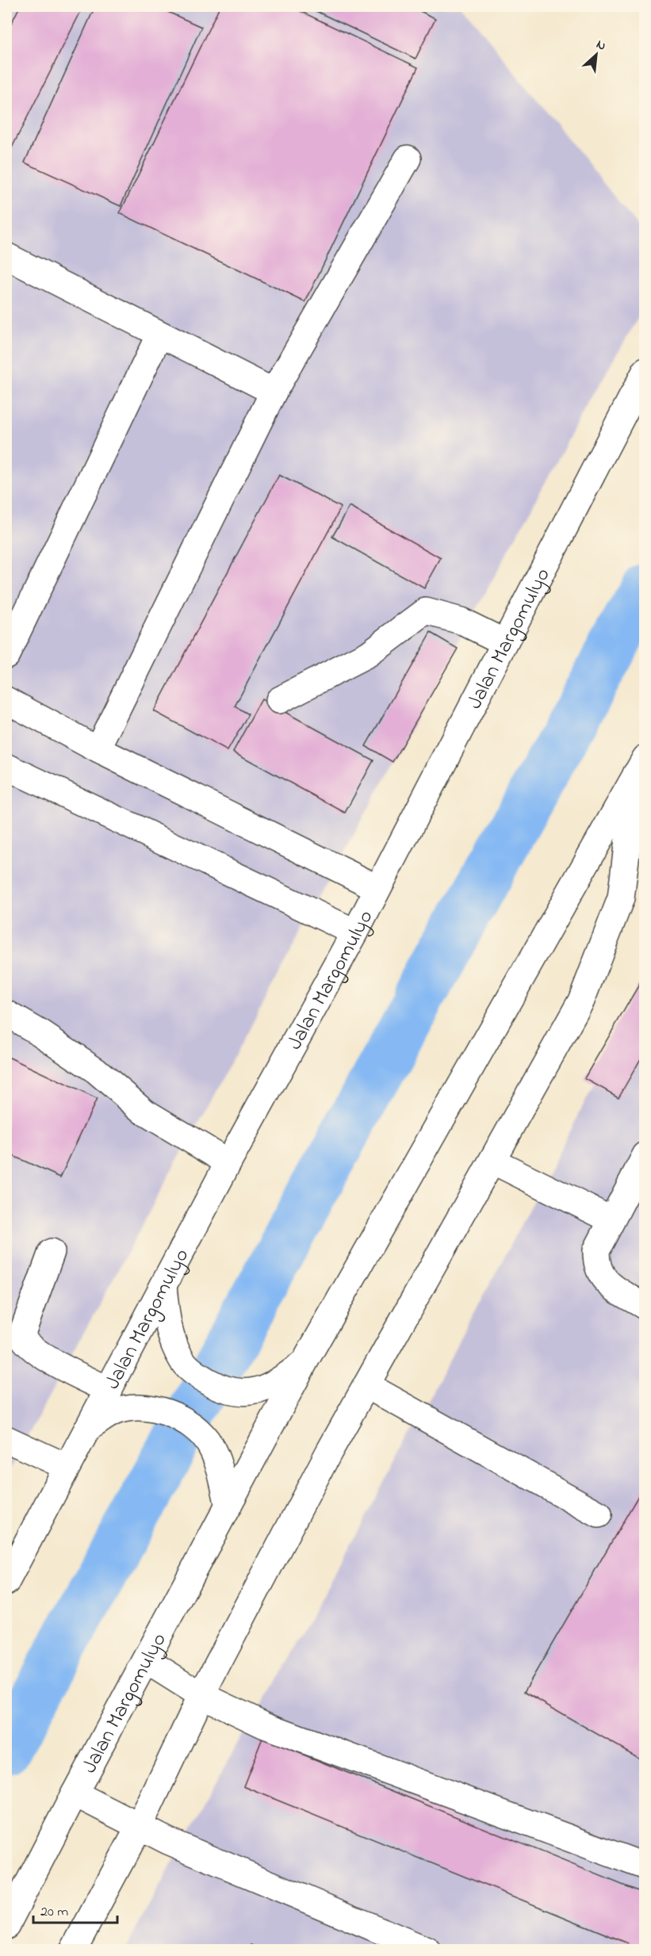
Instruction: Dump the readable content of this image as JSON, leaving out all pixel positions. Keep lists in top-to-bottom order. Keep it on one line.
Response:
{"streets":{"main road":["Jalan Margomulyo"]},"scale_bar":"20 m","north":"top right"}
